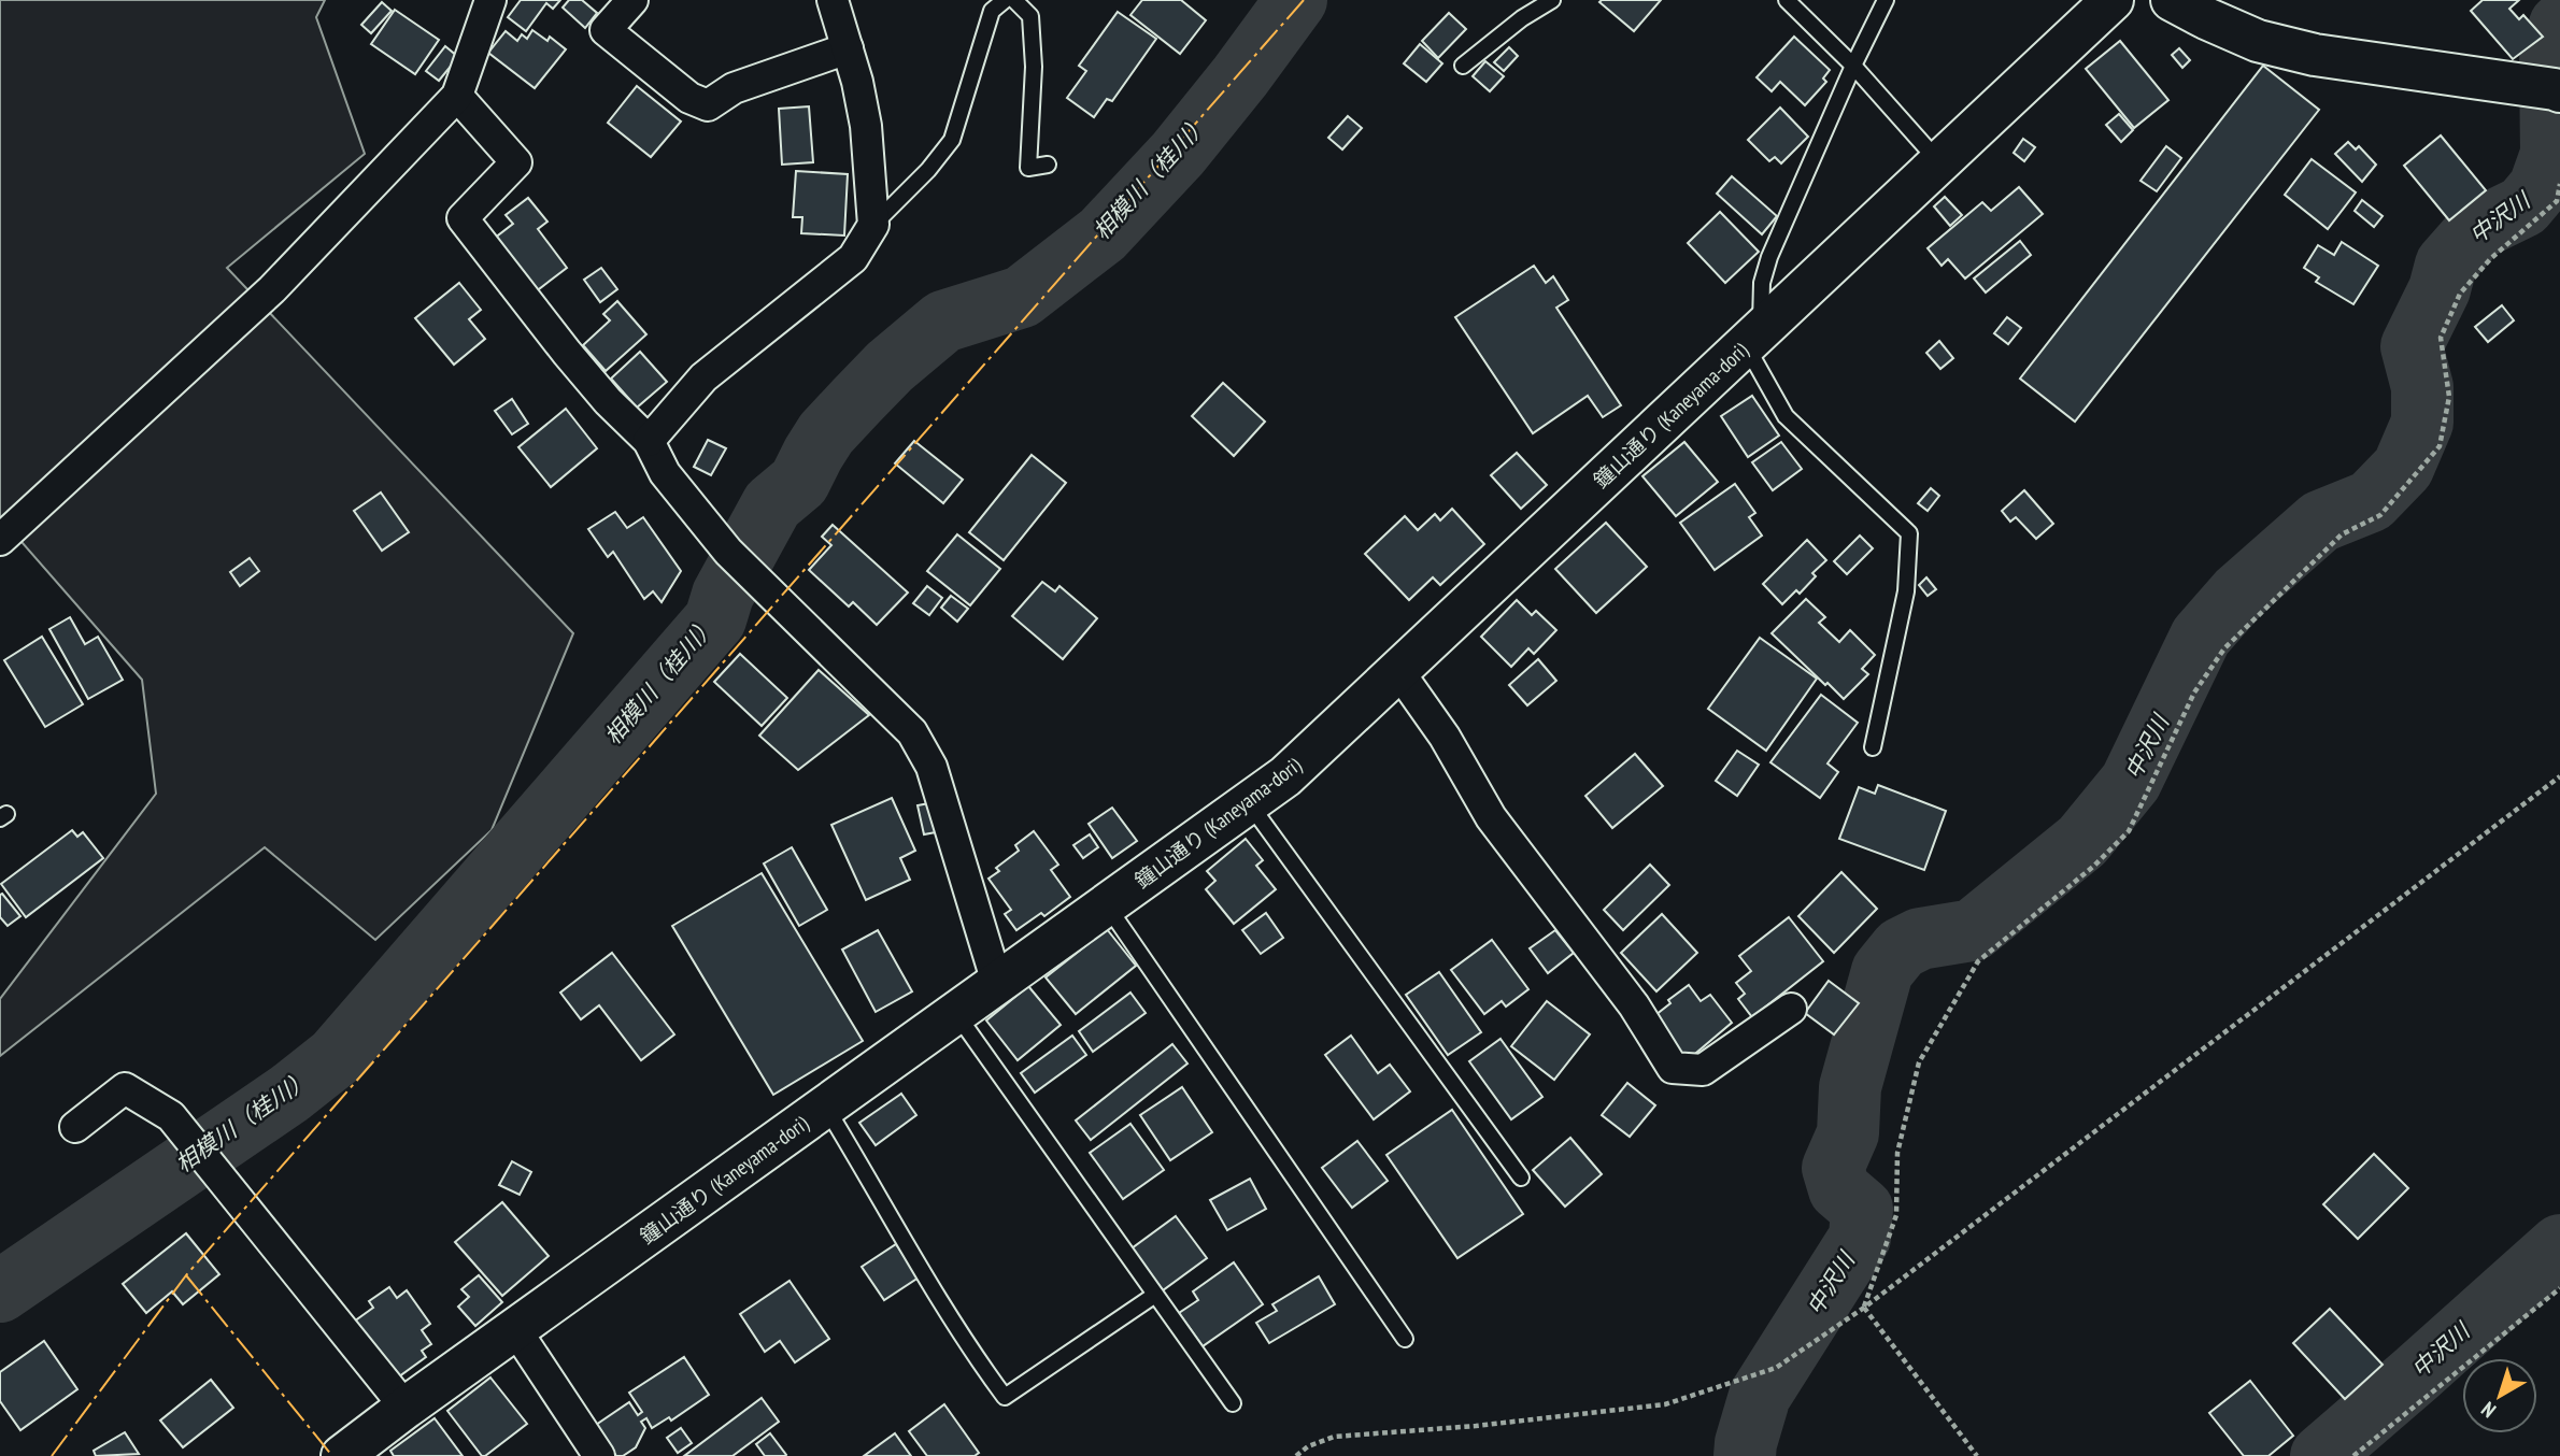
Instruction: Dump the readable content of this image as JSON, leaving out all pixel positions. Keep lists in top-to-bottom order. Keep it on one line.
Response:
{"streets":{"street":["鐘山通り (Kaneyama-dori)"]},"water":["相模川（桂川）","中沢川"],"north":"bottom left"}
